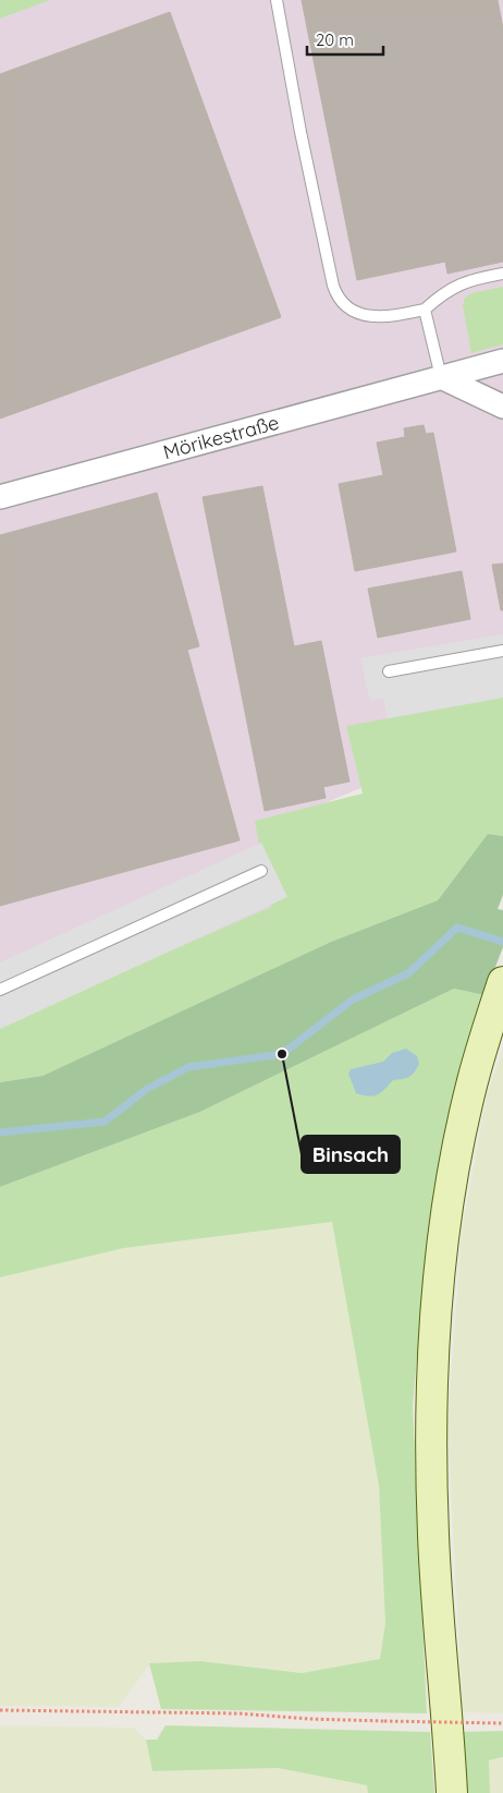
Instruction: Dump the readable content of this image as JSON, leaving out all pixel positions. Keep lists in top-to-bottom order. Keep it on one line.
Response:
{"streets":{"street":["Mörikestraße"]},"places":["Binsach"],"scale_bar":"20 m"}
